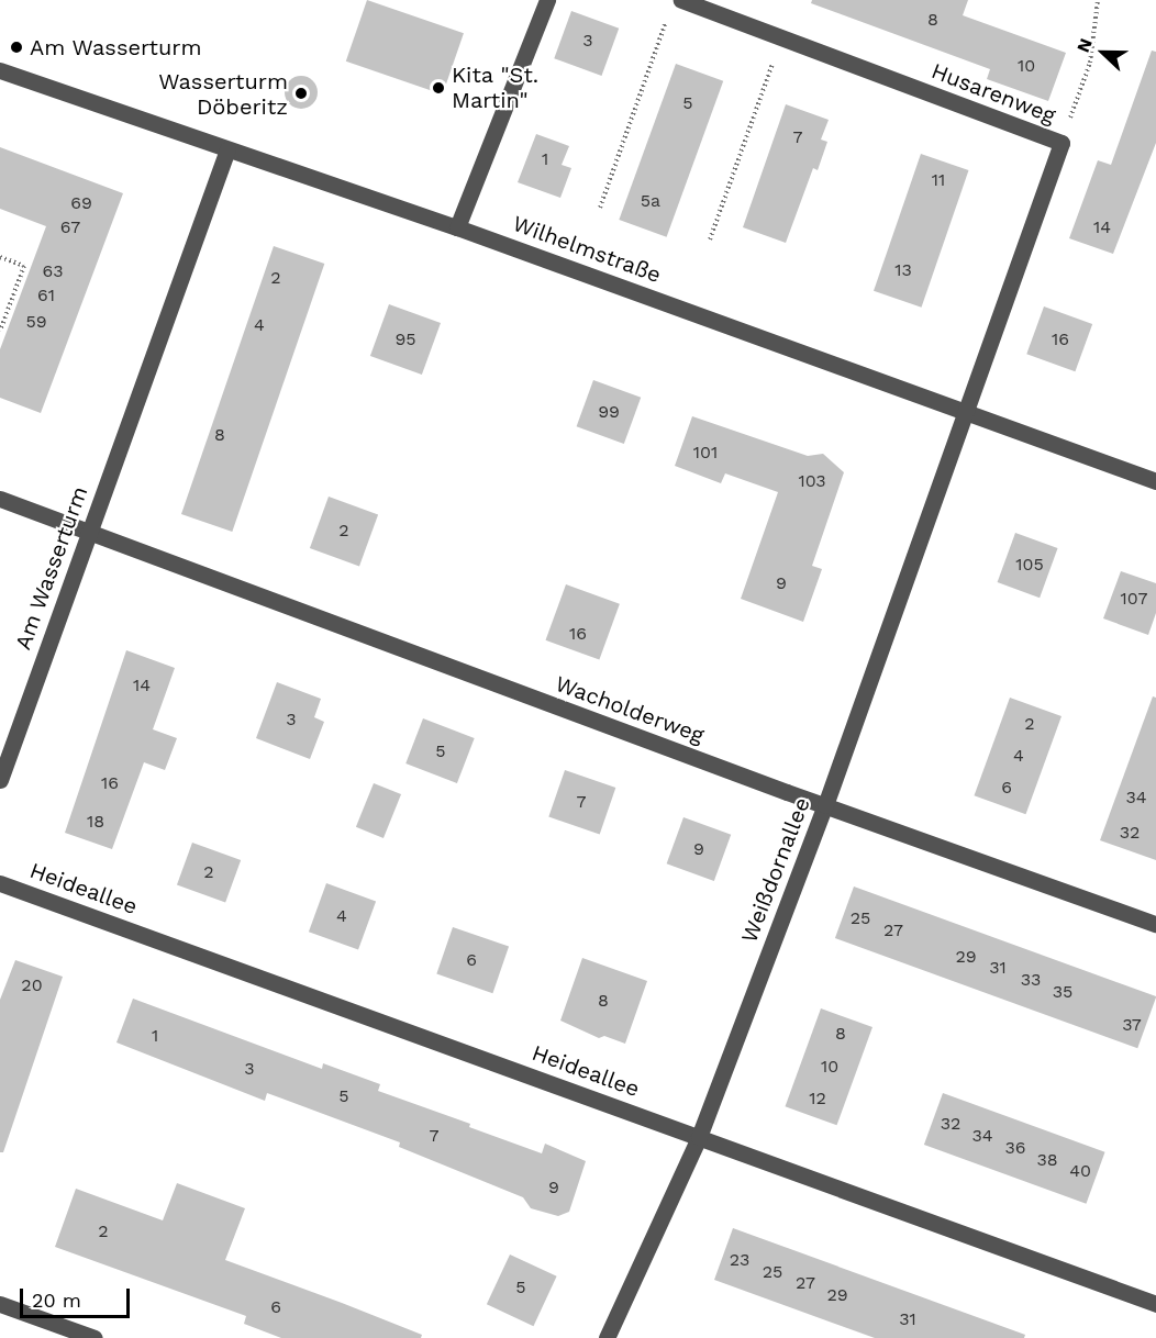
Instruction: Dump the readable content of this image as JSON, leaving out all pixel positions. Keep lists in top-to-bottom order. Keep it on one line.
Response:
{"streets":{"street":["Husarenweg","Wilhelmstraße","Am Wasserturm","Wacholderweg","Weißdornallee","Heideallee"]},"crossings":[["Husarenweg","Wilhelmstraße"],["Husarenweg","Weißdornallee"],["Wilhelmstraße","Am Wasserturm"],["Wilhelmstraße","Weißdornallee"],["Am Wasserturm","Wacholderweg"],["Wacholderweg","Weißdornallee"],["Weißdornallee","Heideallee"]],"places":["Am Wasserturm","Kita \"St. Martin\"","Wasserturm Döberitz"],"house_numbers":["8","3","10","5","7","1","11","5a","69","67","14","13","63","2","61","59","4","95","16","99","8","101","103","2","105","9","107","16","14","3","2","5","4","16","6","34","7","18","32","9","2","4","25","27","29","6","31","33","20","35","8","37","8","1","10","3","5","12","32","7","34","36","38","40","9","2","23","25","27","5","29","6","31"],"scale_bar":"20 m","north":"left"}
